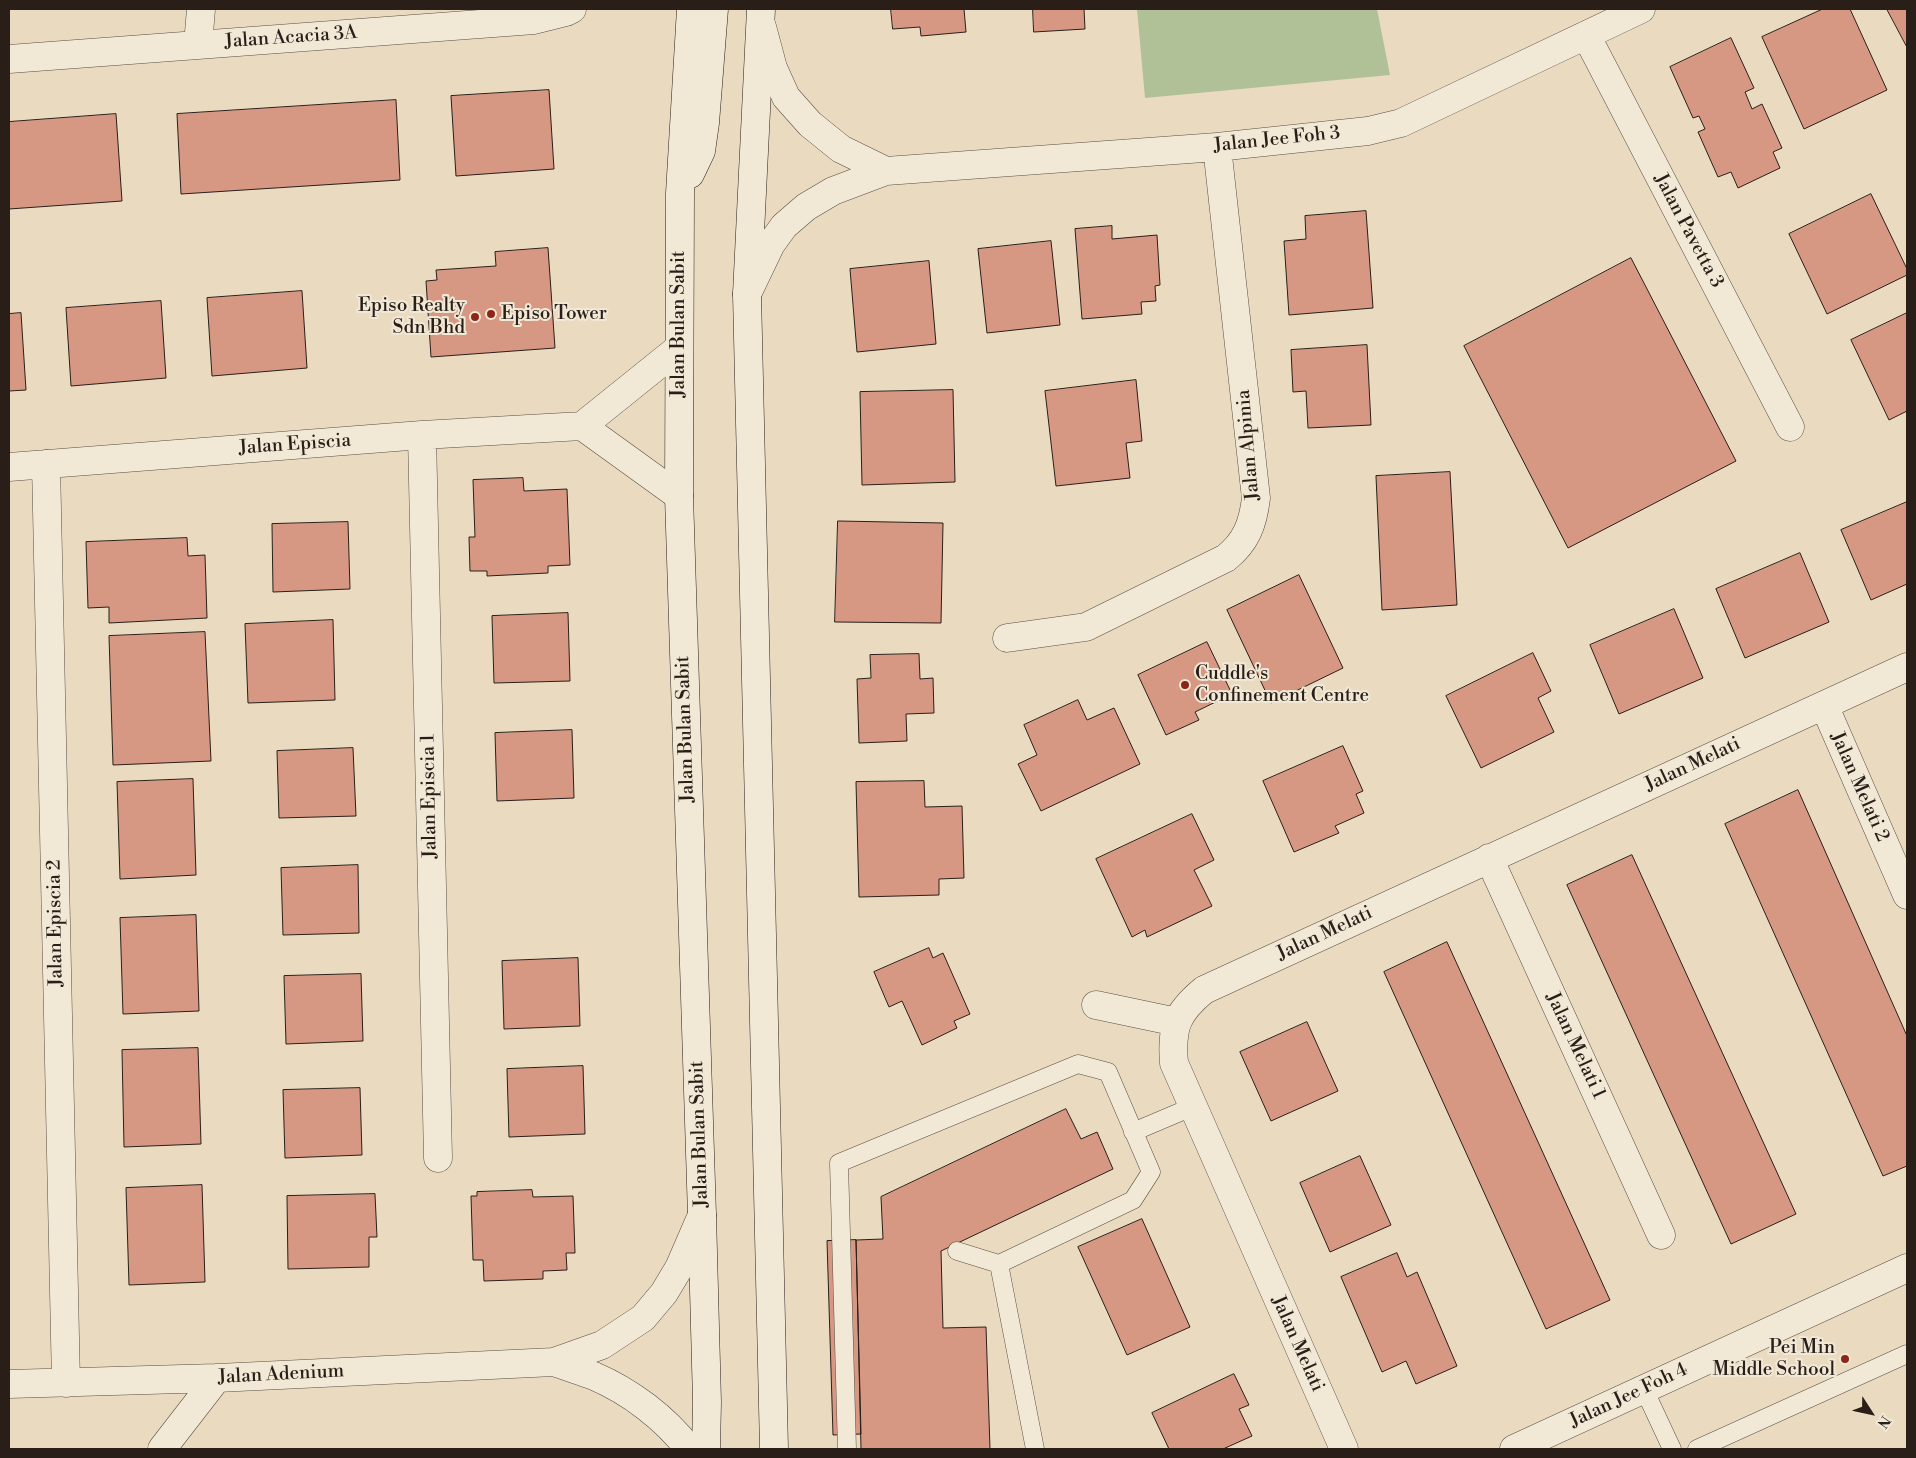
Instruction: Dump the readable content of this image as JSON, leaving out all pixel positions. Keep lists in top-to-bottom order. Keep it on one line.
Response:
{"streets":{"street":["Jalan Acacia 3A","Jalan Jee Foh 3","Jalan Pavetta 3","Jalan Bulan Sabit","Jalan Episcia","Jalan Alpinia","Jalan Melati","Jalan Melati 2","Jalan Episcia 1","Jalan Episcia 2","Jalan Melati 1","Jalan Adenium","Jalan Jee Foh 4"]},"crossings":[["Jalan Jee Foh 3","Jalan Pavetta 3"],["Jalan Jee Foh 3","Jalan Alpinia"],["Jalan Bulan Sabit","Jalan Adenium"],["Jalan Episcia","Jalan Episcia 1"],["Jalan Episcia","Jalan Episcia 2"],["Jalan Melati","Jalan Melati 2"],["Jalan Melati","Jalan Melati 1"],["Jalan Episcia 2","Jalan Adenium"]],"places":["Episo Tower","Episo Realty Sdn Bhd","Cuddle's Confinement Centre","Pei Min Middle School"],"north":"bottom right"}
